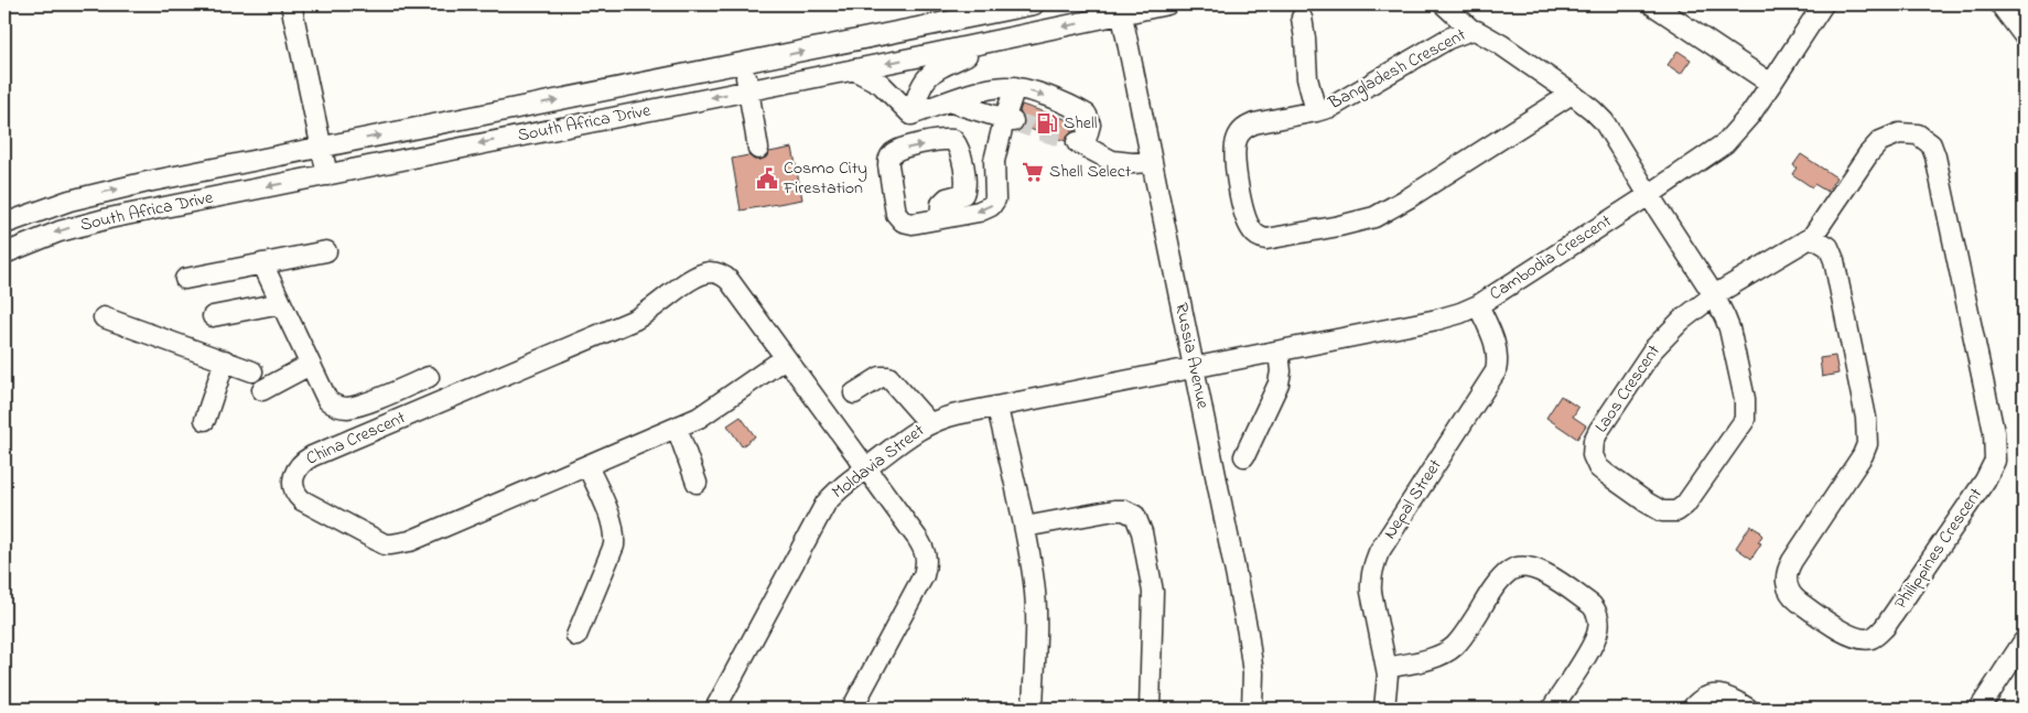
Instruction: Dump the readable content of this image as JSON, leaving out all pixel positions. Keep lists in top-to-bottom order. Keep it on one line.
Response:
{"streets":{"street":["Bangladesh Crescent","South Africa Drive","Cambodia Crescent","Russia Avenue","Laos Crescent","China Crescent","Moldavia Street","Nepal Street","Philippines Crescent"]},"crossings":[["Bangladesh Crescent","Cambodia Crescent"],["Bangladesh Crescent","Laos Crescent"],["South Africa Drive","Russia Avenue"],["Cambodia Crescent","Russia Avenue"],["Cambodia Crescent","Laos Crescent"],["Cambodia Crescent","Moldavia Street"],["Cambodia Crescent","Nepal Street"],["Russia Avenue","Moldavia Street"],["Laos Crescent","Philippines Crescent"],["China Crescent","Moldavia Street"]],"places":{"fuel station":["Shell"],"supermarket":["Shell Select"],"public building":["Cosmo City Firestation"]}}
